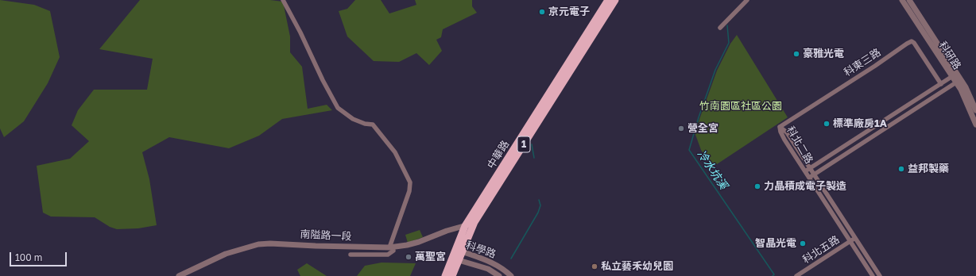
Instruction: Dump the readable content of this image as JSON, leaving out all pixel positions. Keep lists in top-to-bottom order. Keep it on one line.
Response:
{"streets":{"main road":["1","中華路"],"street":["科研路","科東三路","科北二路","南隘路一段","科學路","科北五路"]},"crossings":[["科東三路","科北二路"],["科北二路","科北五路"],["中華路","南隘路一段"],["中華路","科學路"]],"water":["冷水坑溪"],"parks":["竹南園區社區公園"],"places":["京元電子","豪雅光電","標準廠房1A","營全宮","益邦製藥","力晶積成電子製造","智晶光電","萬聖宮","私立藝禾幼兒園"],"scale_bar":"100 m"}
